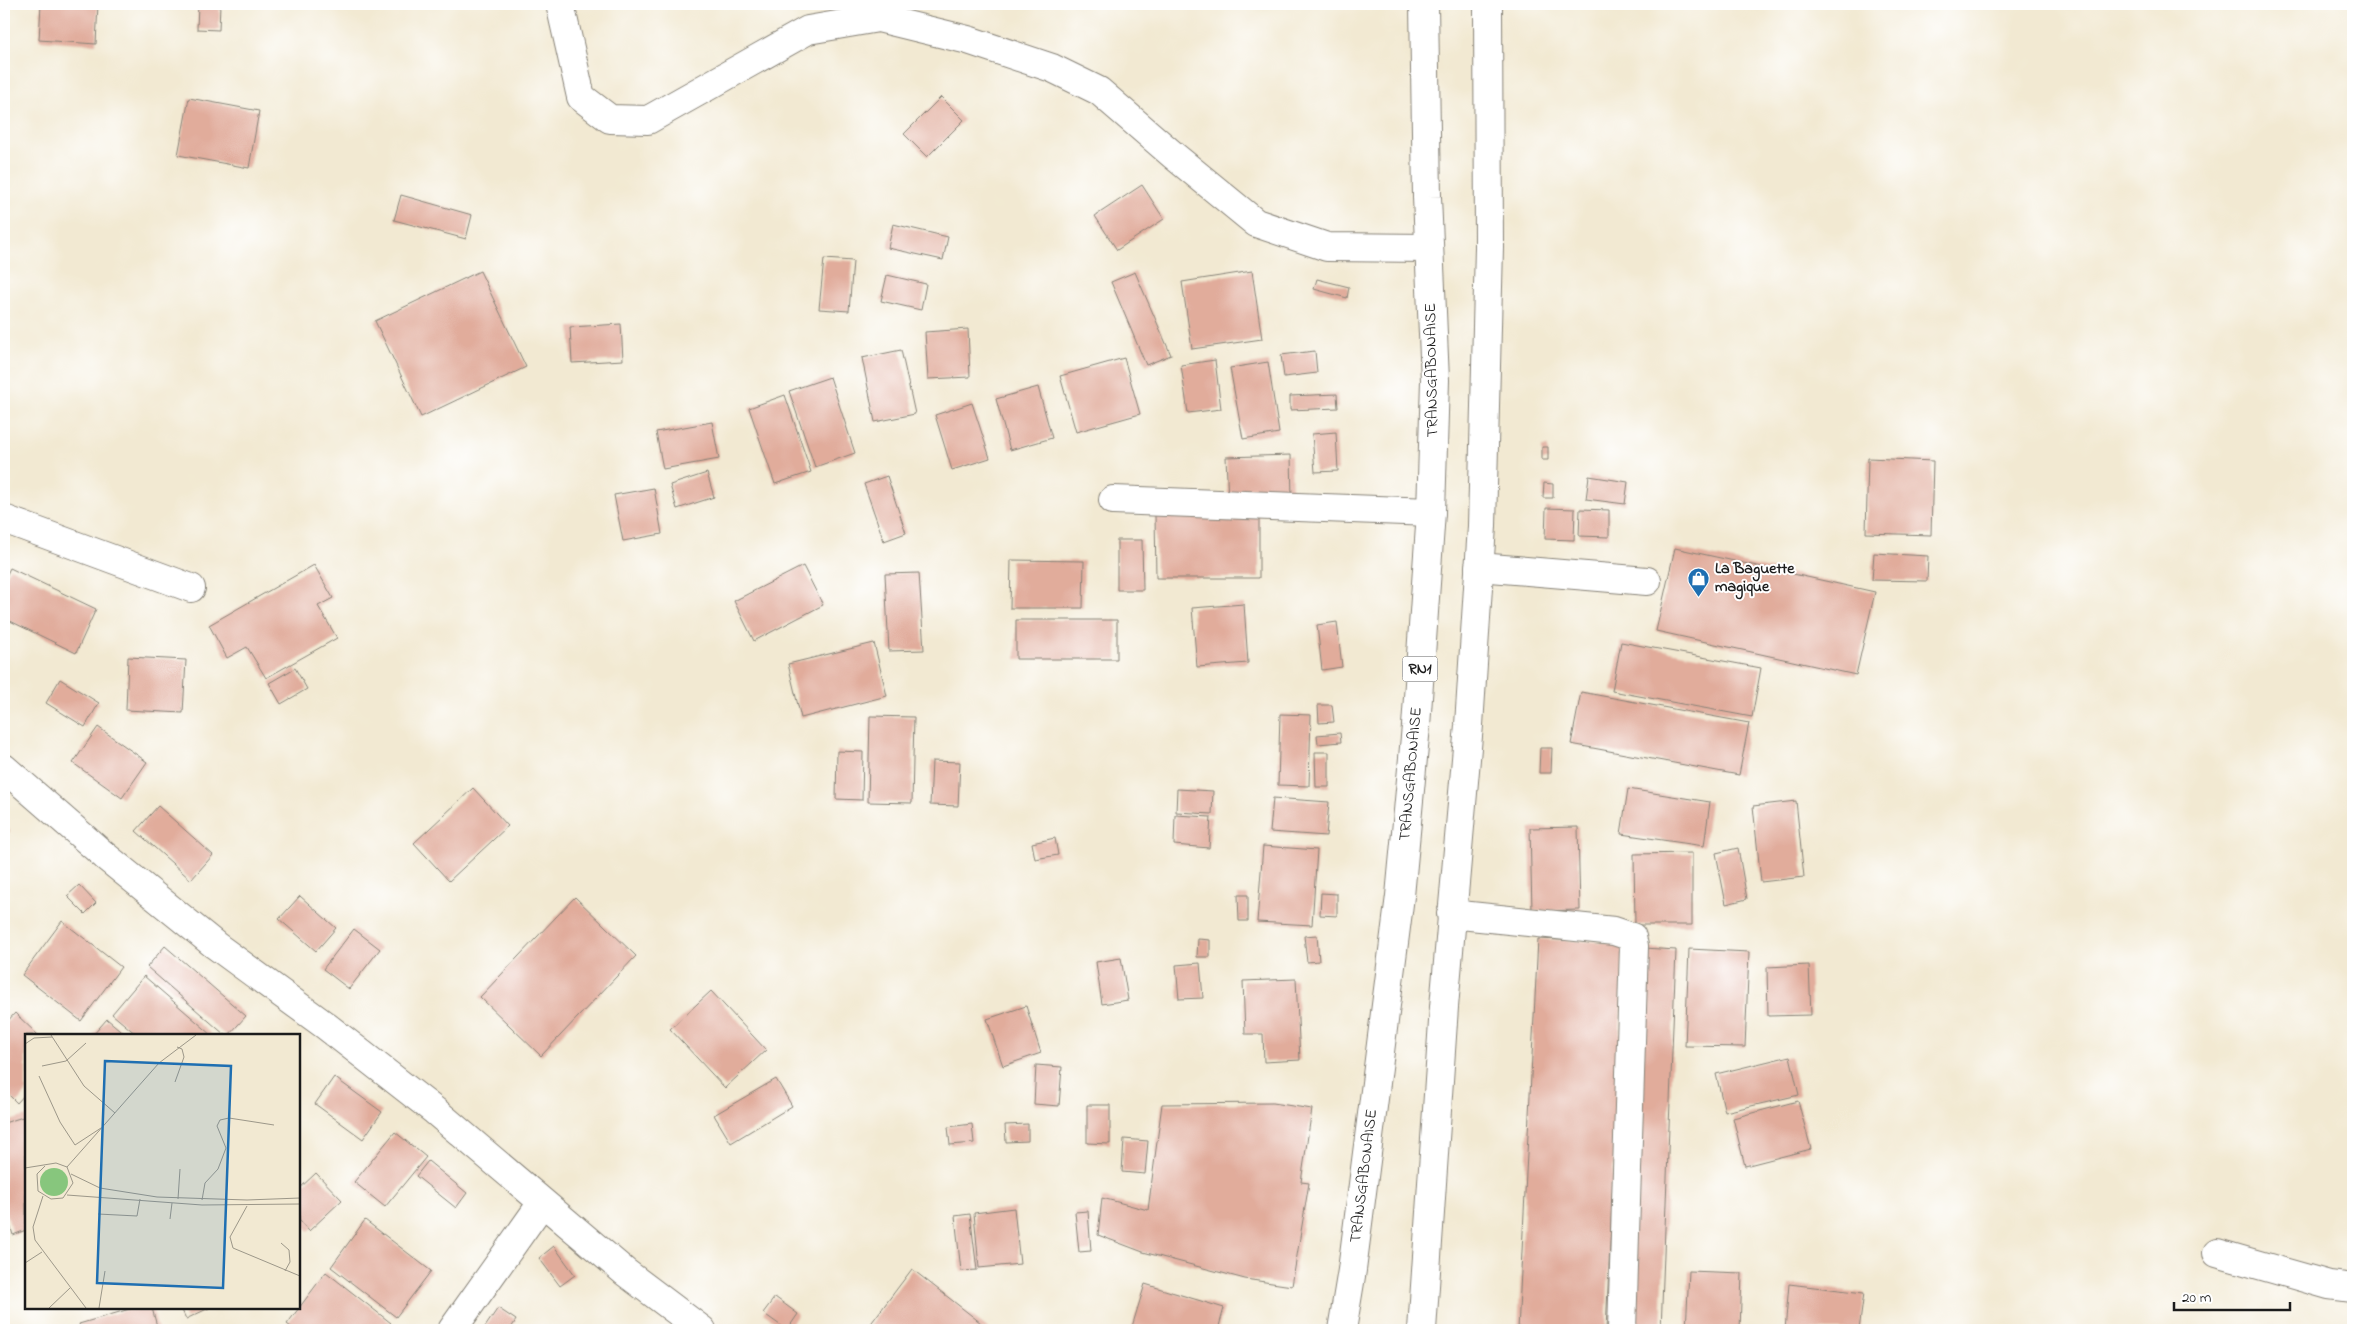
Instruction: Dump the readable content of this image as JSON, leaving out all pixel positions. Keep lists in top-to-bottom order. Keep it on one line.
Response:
{"streets":{"main road":["TRANSGABONAISE","RN1"]},"places":{"shop":["La Baguette magique"]},"scale_bar":"20 m"}
